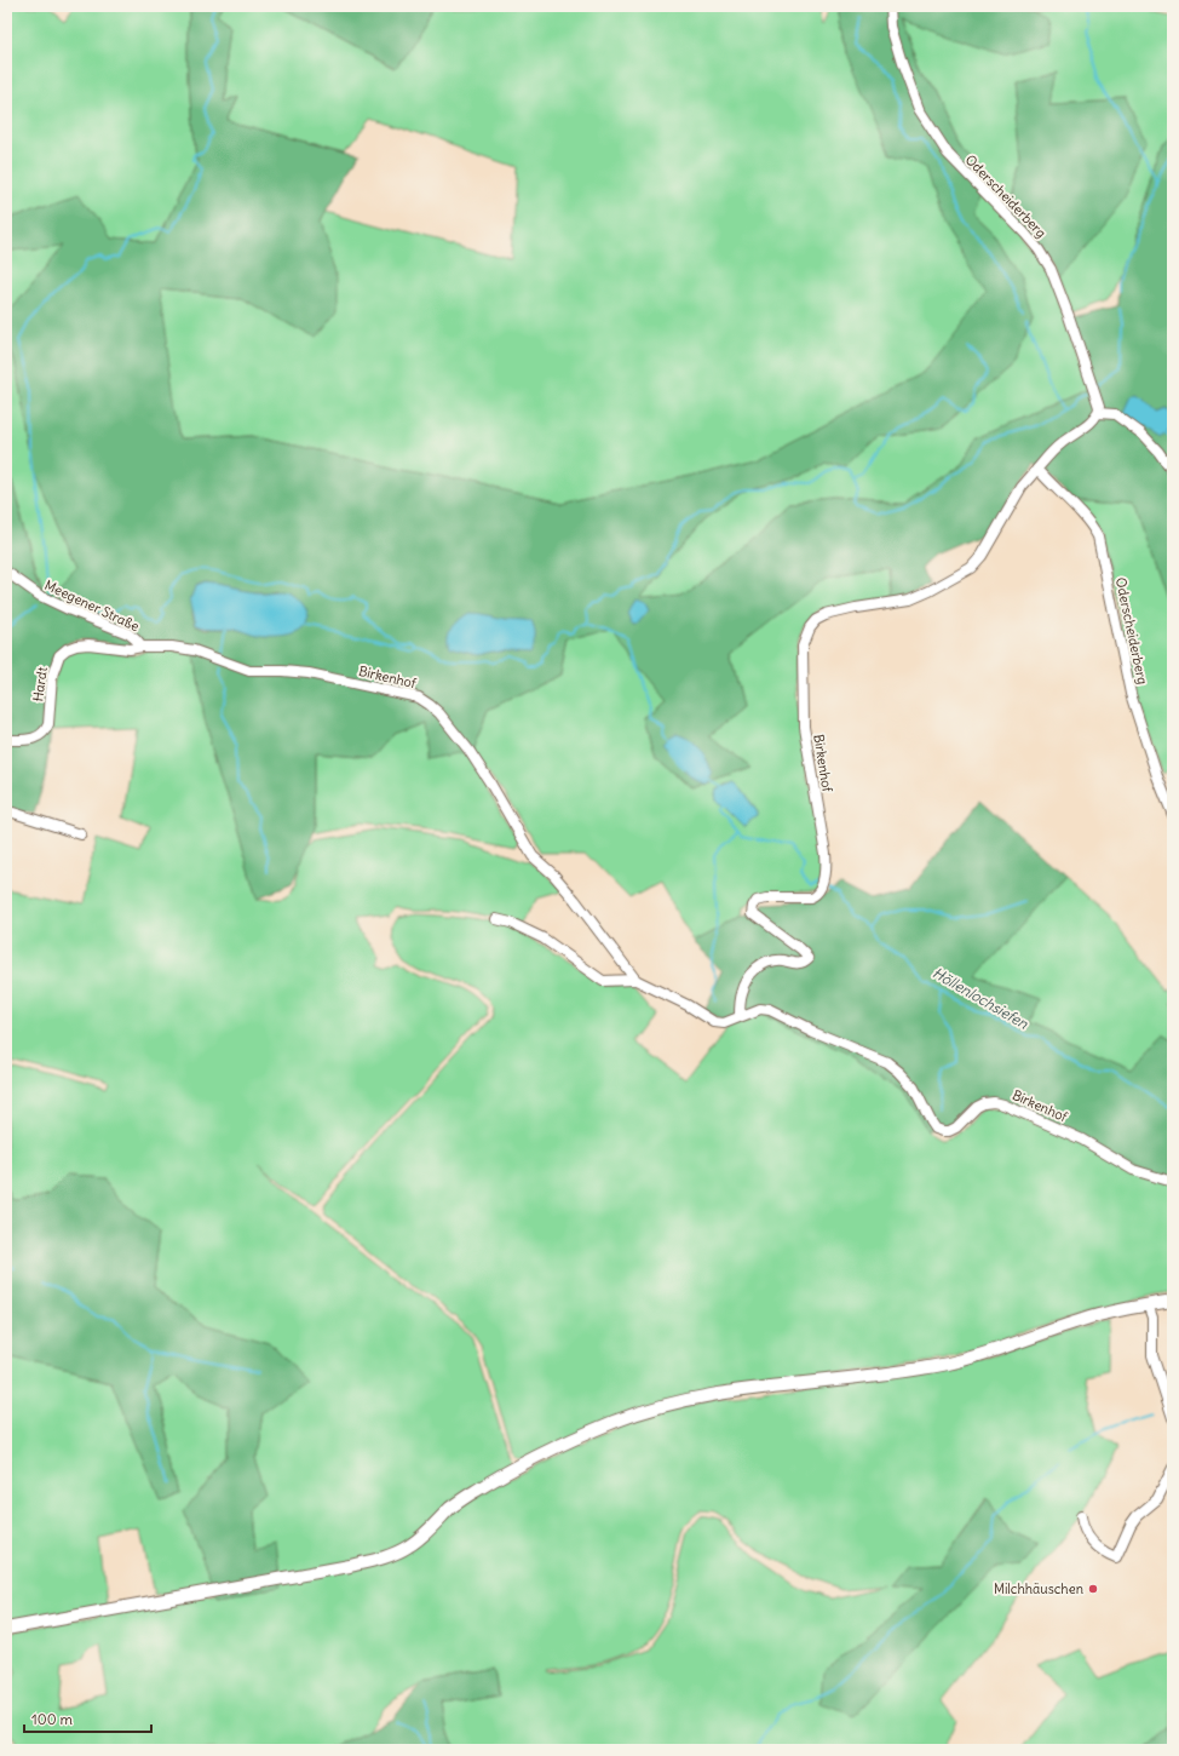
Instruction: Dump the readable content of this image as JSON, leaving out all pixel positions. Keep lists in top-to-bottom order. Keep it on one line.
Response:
{"streets":{"street":["Oderscheiderberg","Meegener Straße","Birkenhof","Hardt"]},"crossings":[["Oderscheiderberg","Birkenhof"],["Meegener Straße","Birkenhof"],["Meegener Straße","Hardt"],["Birkenhof","Hardt"]],"water":["Höllenlochsiefen"],"places":["Milchhäuschen"],"scale_bar":"100 m"}
